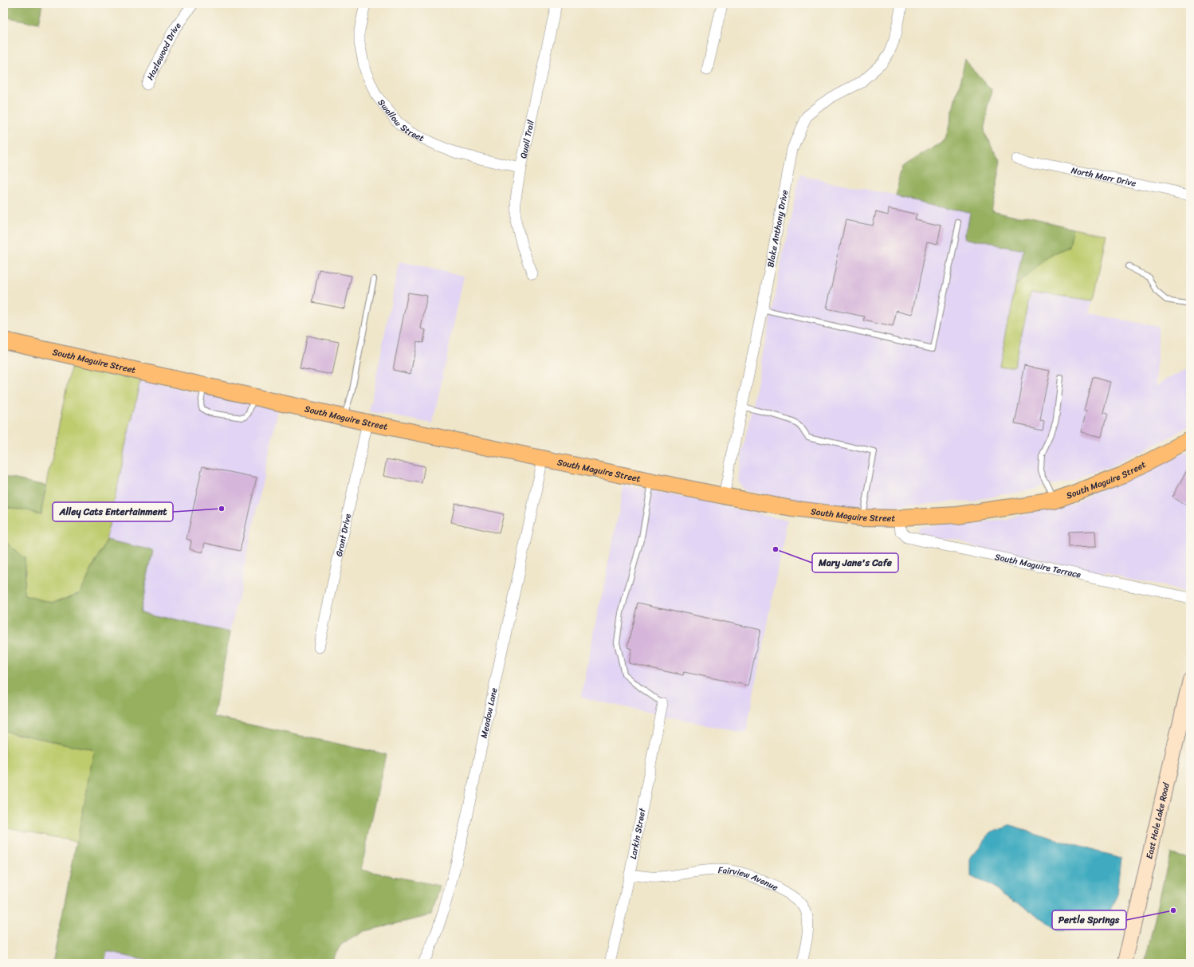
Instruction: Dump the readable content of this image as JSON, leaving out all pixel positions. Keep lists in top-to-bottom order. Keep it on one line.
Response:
{"streets":{"main road":["South Maguire Street","East Hale Lake Road"],"street":["Hazlewood Drive","Swallow Street","Quail Trail","North Marr Drive","Blake Anthony Drive","Grant Drive","South Maguire Terrace","Meadow Lane","Larkin Street","Fairview Avenue"]},"crossings":[["Swallow Street","Quail Trail"],["Blake Anthony Drive","South Maguire Street"],["South Maguire Street","Grant Drive"],["South Maguire Street","South Maguire Terrace"],["South Maguire Street","Meadow Lane"],["Larkin Street","Fairview Avenue"]],"places":["Alley Cats Entertainment","Mary Jane's Cafe","Pertle Springs"]}
